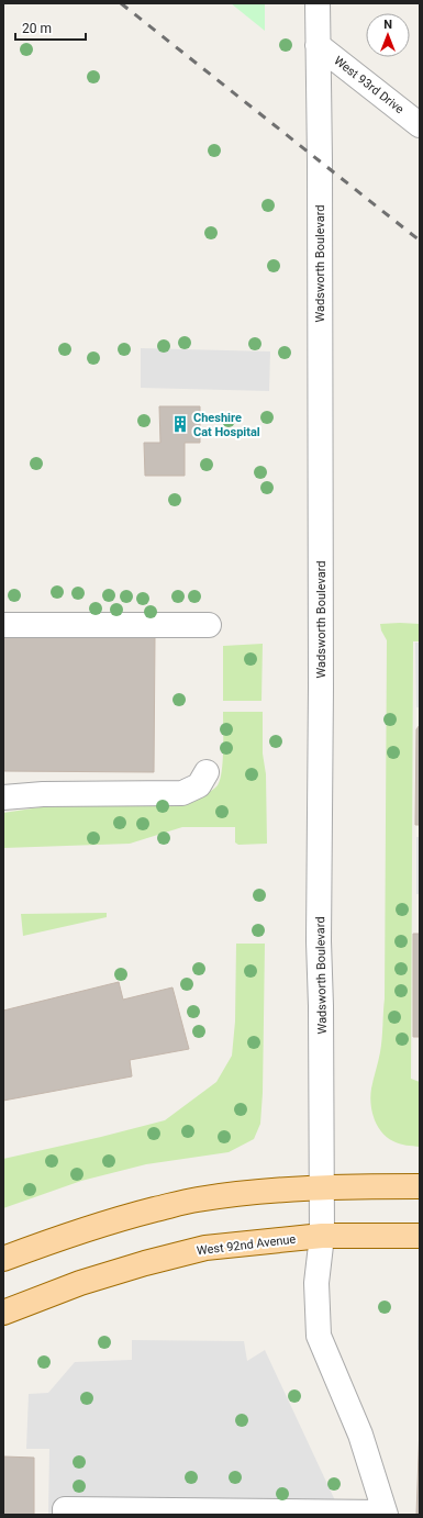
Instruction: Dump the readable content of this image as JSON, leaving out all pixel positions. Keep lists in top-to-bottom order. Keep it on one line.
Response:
{"streets":{"main road":["West 92nd Avenue"],"street":["West 93rd Drive","Wadsworth Boulevard"]},"crossings":[["West 93rd Drive","Wadsworth Boulevard"],["Wadsworth Boulevard","West 92nd Avenue"]],"places":{"building":["Cheshire Cat Hospital"]},"scale_bar":"20 m","north":"top"}
